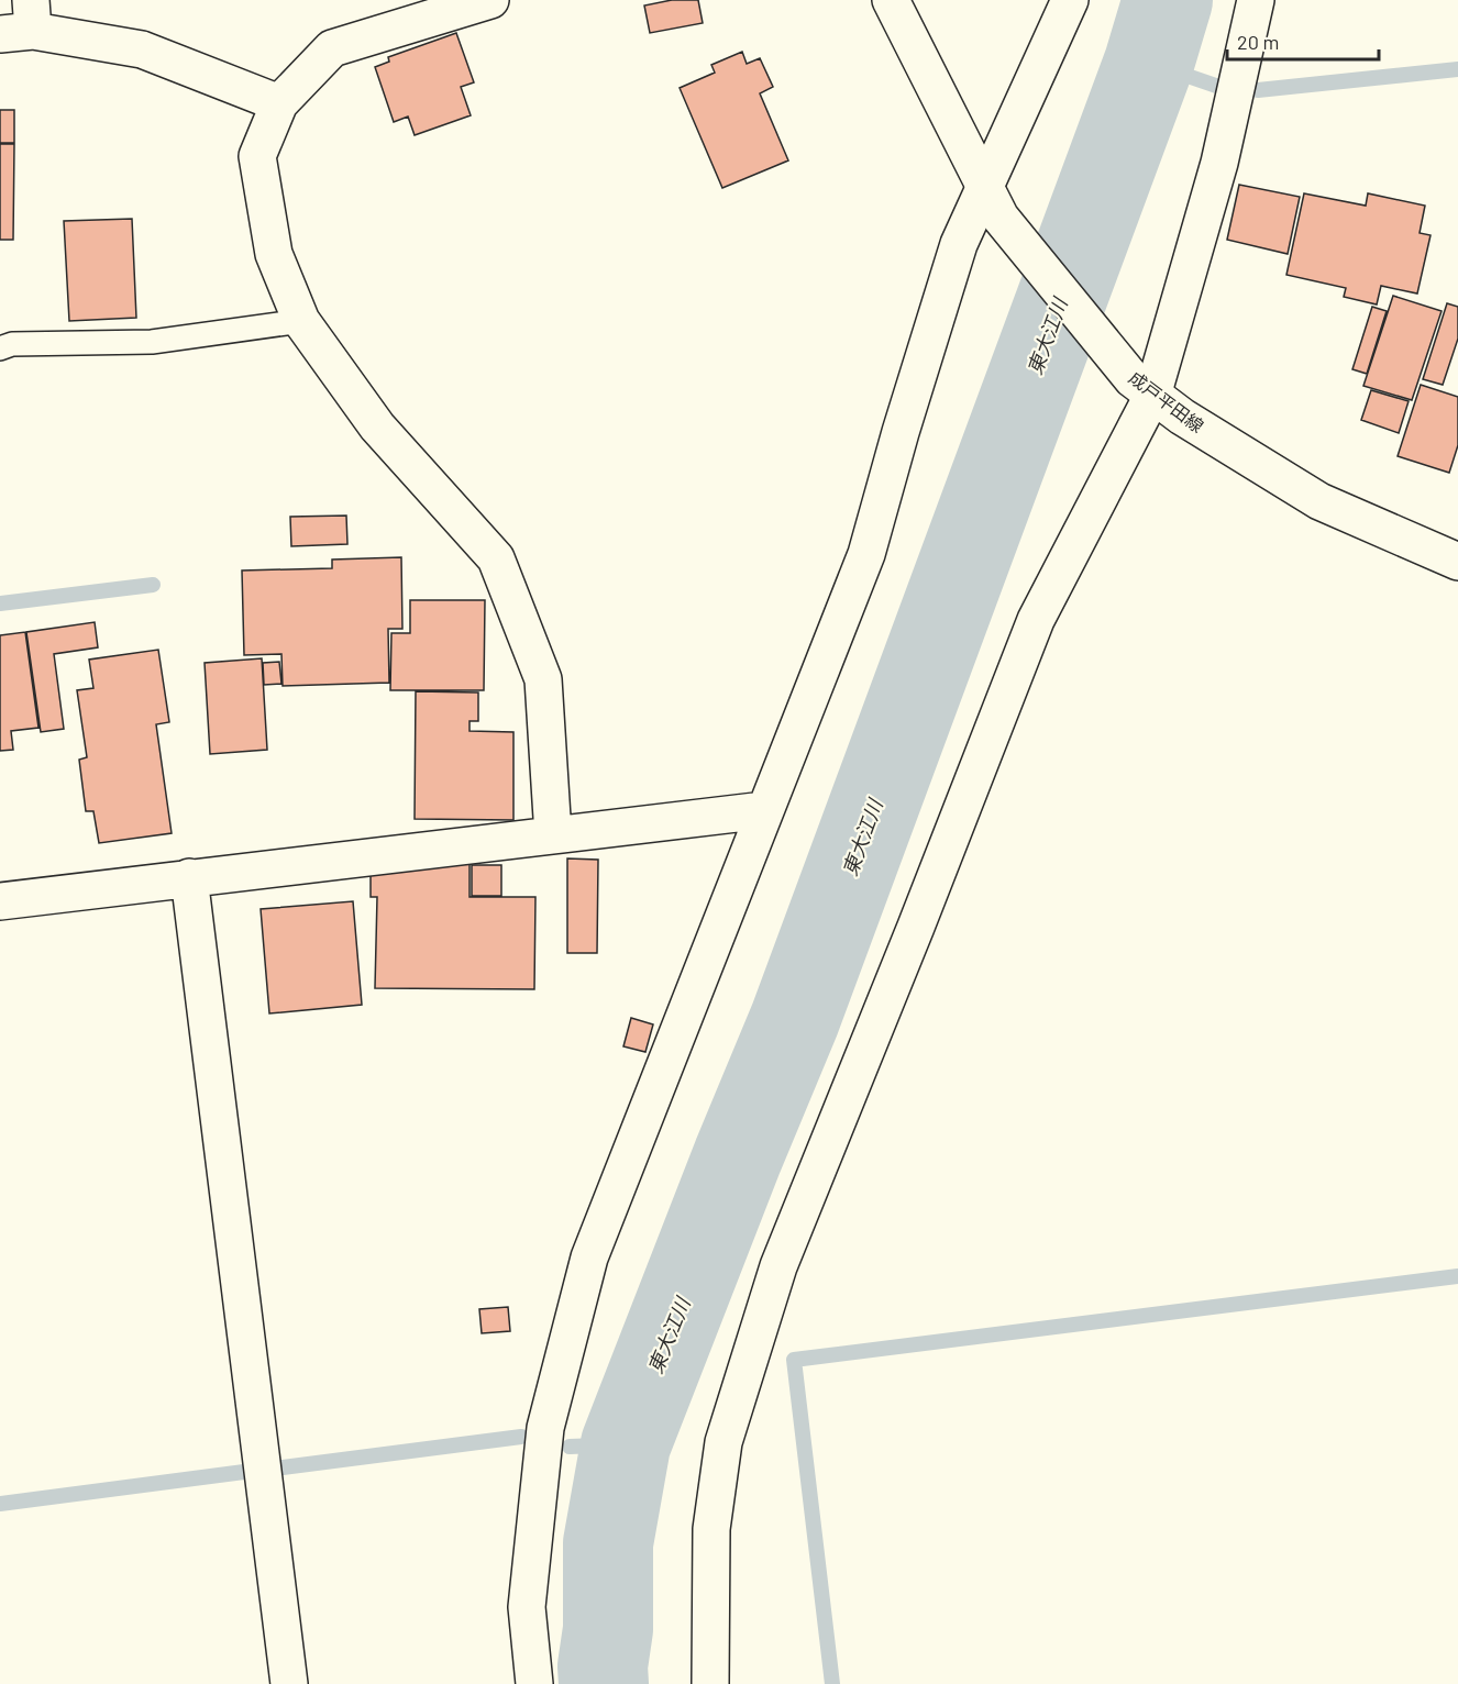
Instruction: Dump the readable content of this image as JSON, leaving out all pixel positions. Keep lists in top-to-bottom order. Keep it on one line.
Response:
{"streets":{"street":["成戸平田線"]},"water":["東大江川"],"scale_bar":"20 m"}
